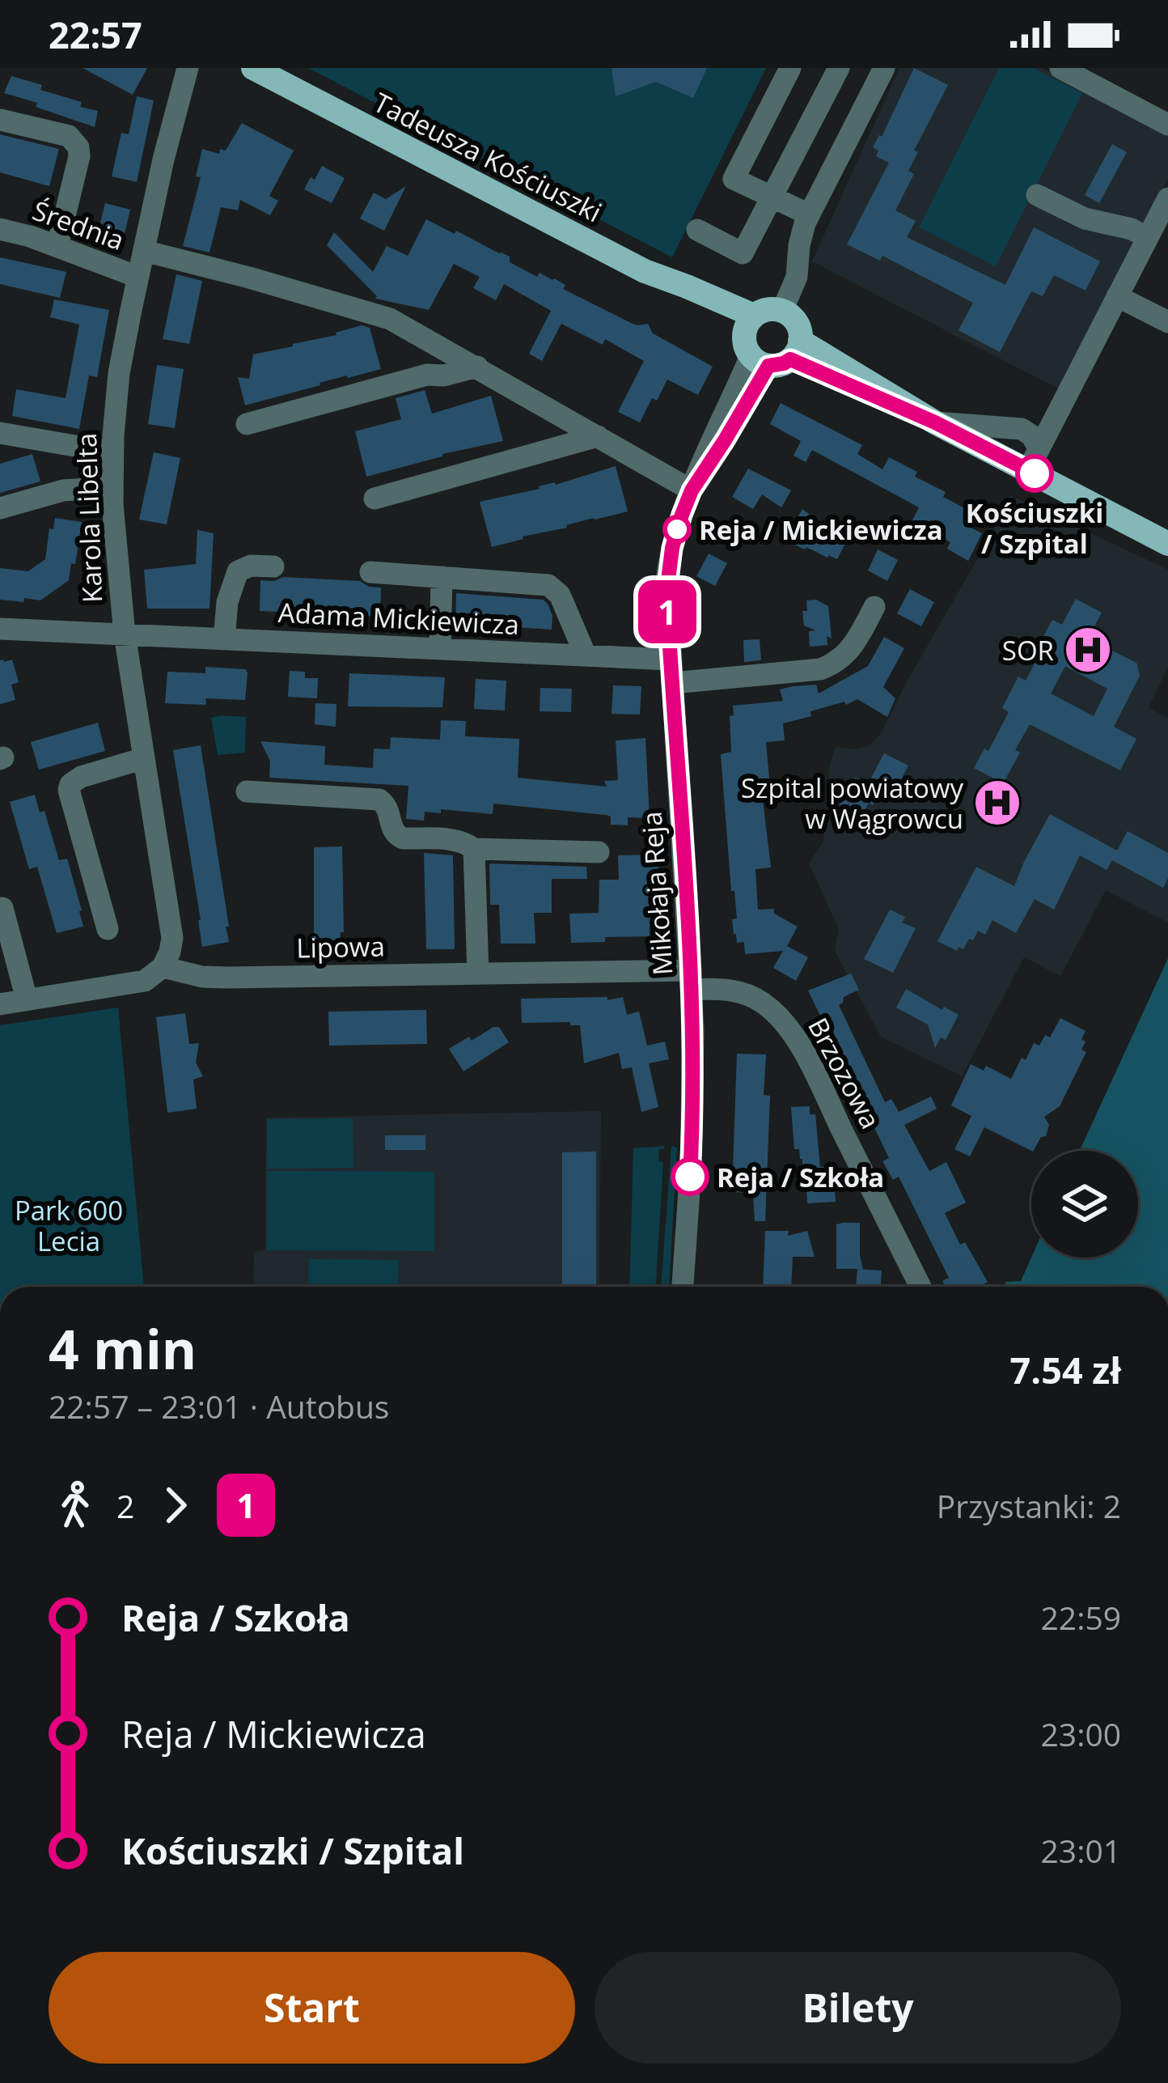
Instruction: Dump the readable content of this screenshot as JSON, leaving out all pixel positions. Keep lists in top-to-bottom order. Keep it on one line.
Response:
{"streets":{"main road":["Tadeusza Kościuszki"],"street":["Średnia","Karola Libelta","Adama Mickiewicza","Mikołaja Reja","Lipowa","Brzozowa"]},"crossings":[["Tadeusza Kościuszki","Mikołaja Reja"],["Średnia","Karola Libelta"],["Karola Libelta","Adama Mickiewicza"],["Karola Libelta","Lipowa"],["Adama Mickiewicza","Mikołaja Reja"],["Mikołaja Reja","Lipowa"],["Mikołaja Reja","Brzozowa"],["Lipowa","Brzozowa"]],"parks":["Park 600 Lecia"],"places":{"other":["Kościuszki / Szpital","Reja / Mickiewicza","Reja / Szkoła"],"hospital":["SOR","Szpital powiatowy w Wągrowcu"]},"lines":["bus line 1"],"page":{"status":"22:57","on_map":"1","heading":["4 min","22:57 – 23:01 · Autobus","7.54 zł"],"legs":["2","1","Przystanki: 2"],"list":[{"name":"Reja / Szkoła","value":"22:59"},{"name":"Reja / Mickiewicza","value":"23:00"},{"name":"Kościuszki / Szpital","value":"23:01"}],"buttons":["Start","Bilety"]}}
